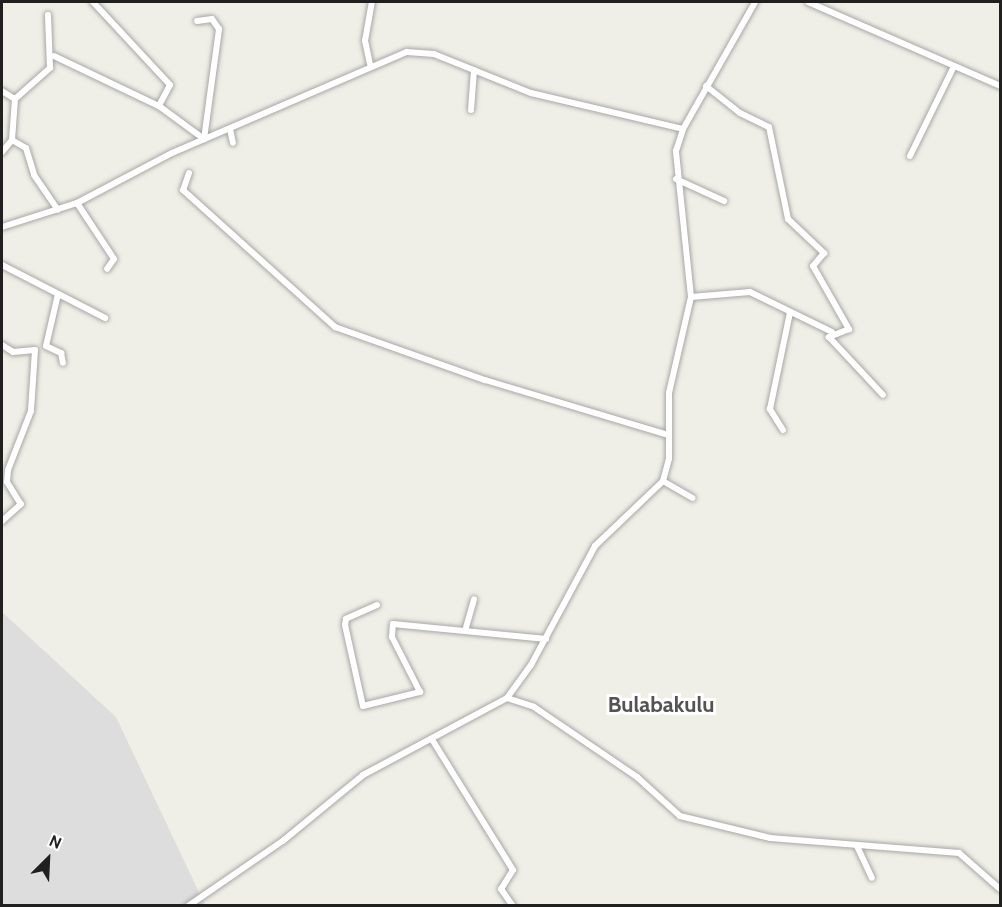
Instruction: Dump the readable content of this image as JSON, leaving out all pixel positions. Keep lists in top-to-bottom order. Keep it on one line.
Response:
{"districts":["Bulabakulu"],"north":"top right"}
